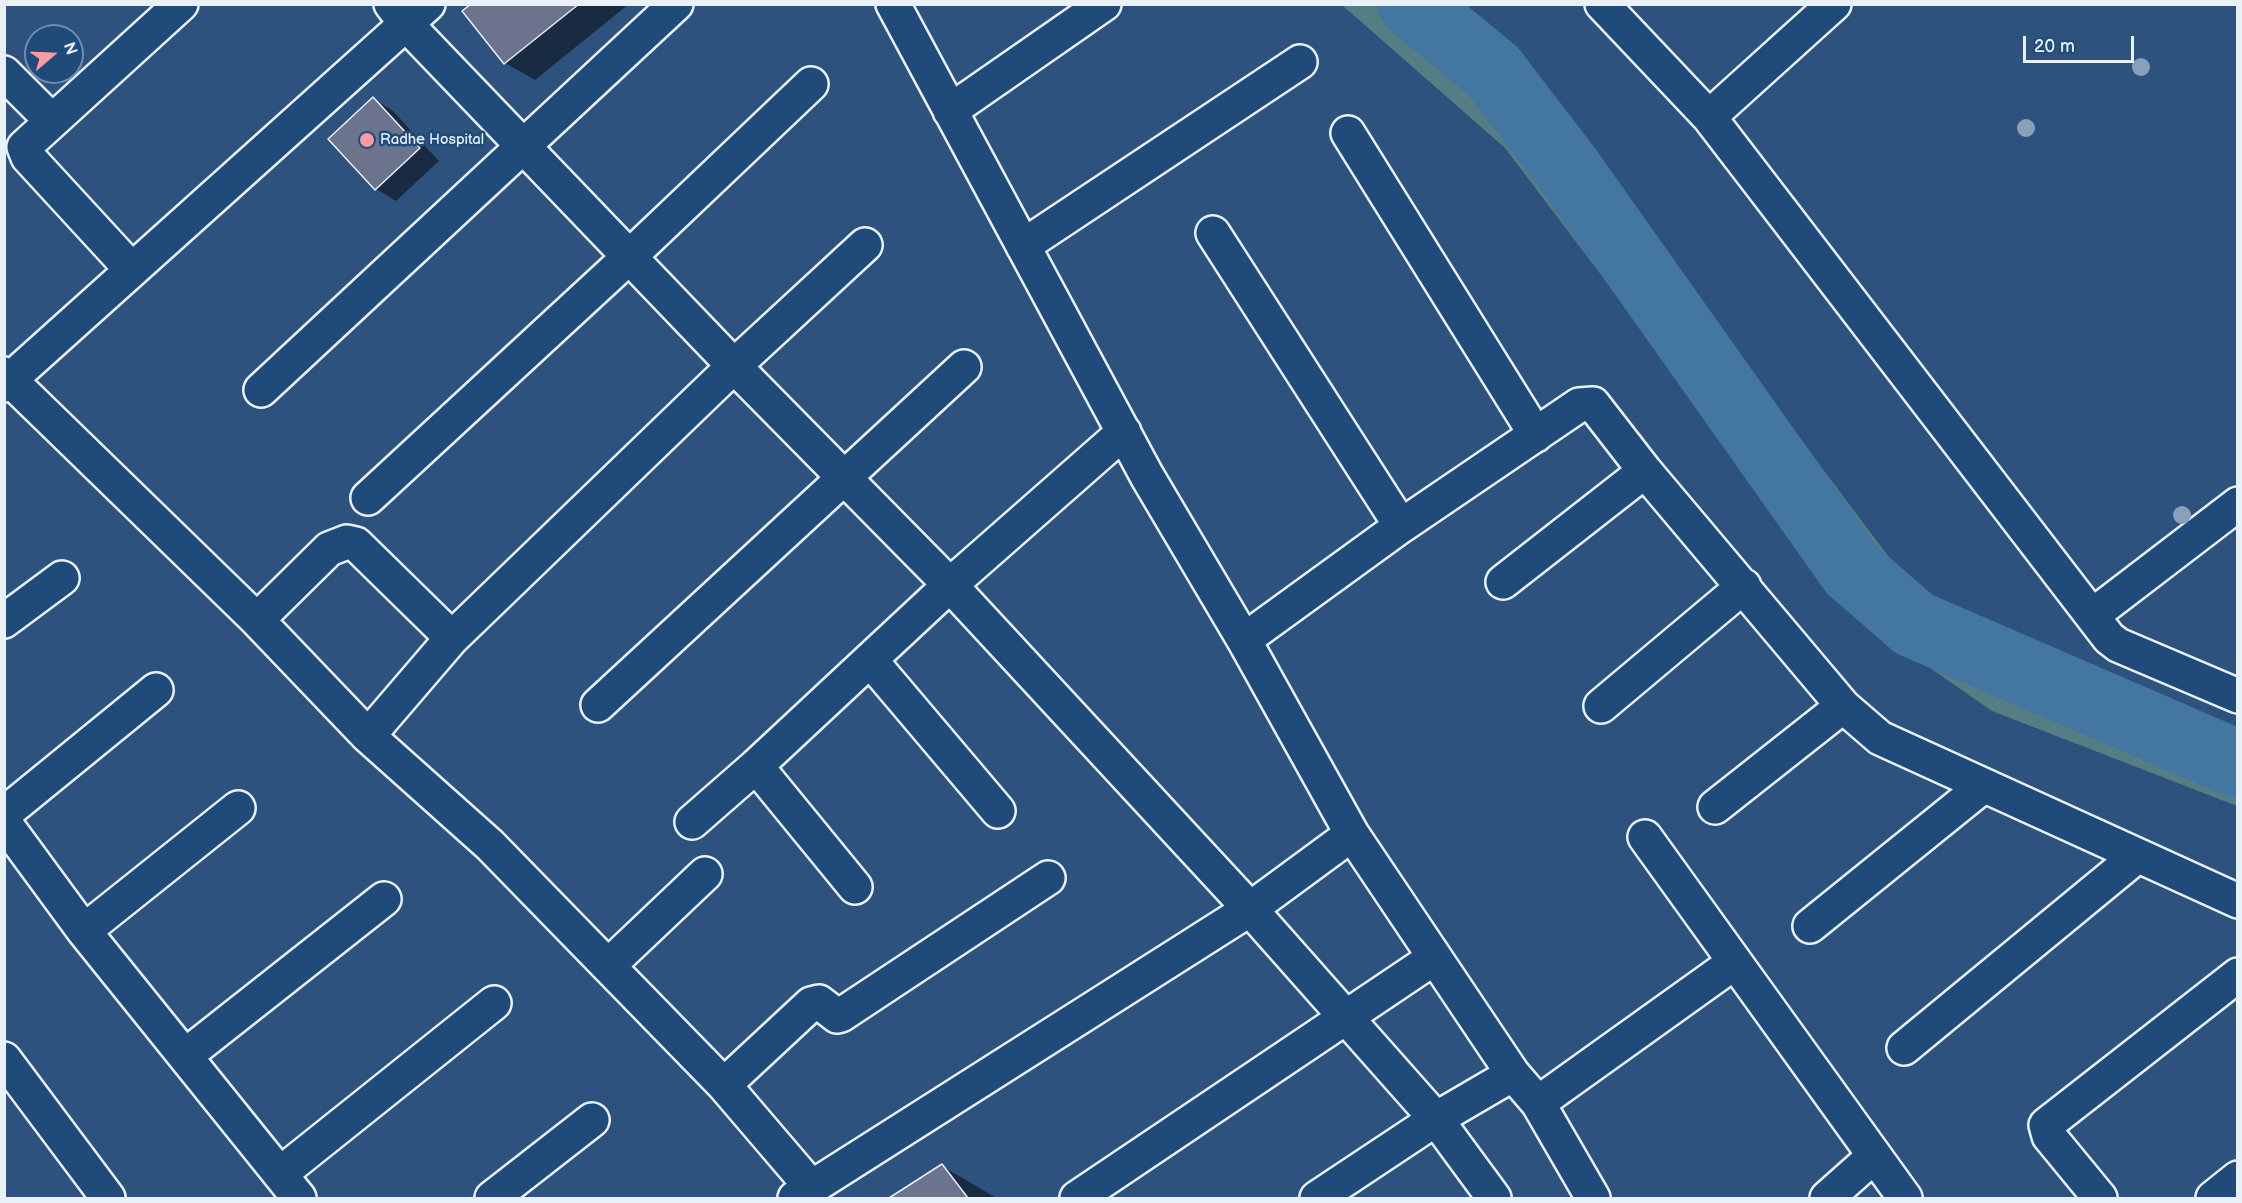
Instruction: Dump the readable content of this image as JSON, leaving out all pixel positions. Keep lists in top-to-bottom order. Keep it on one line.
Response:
{"places":["Radhe Hospital"],"scale_bar":"20 m","north":"right"}
